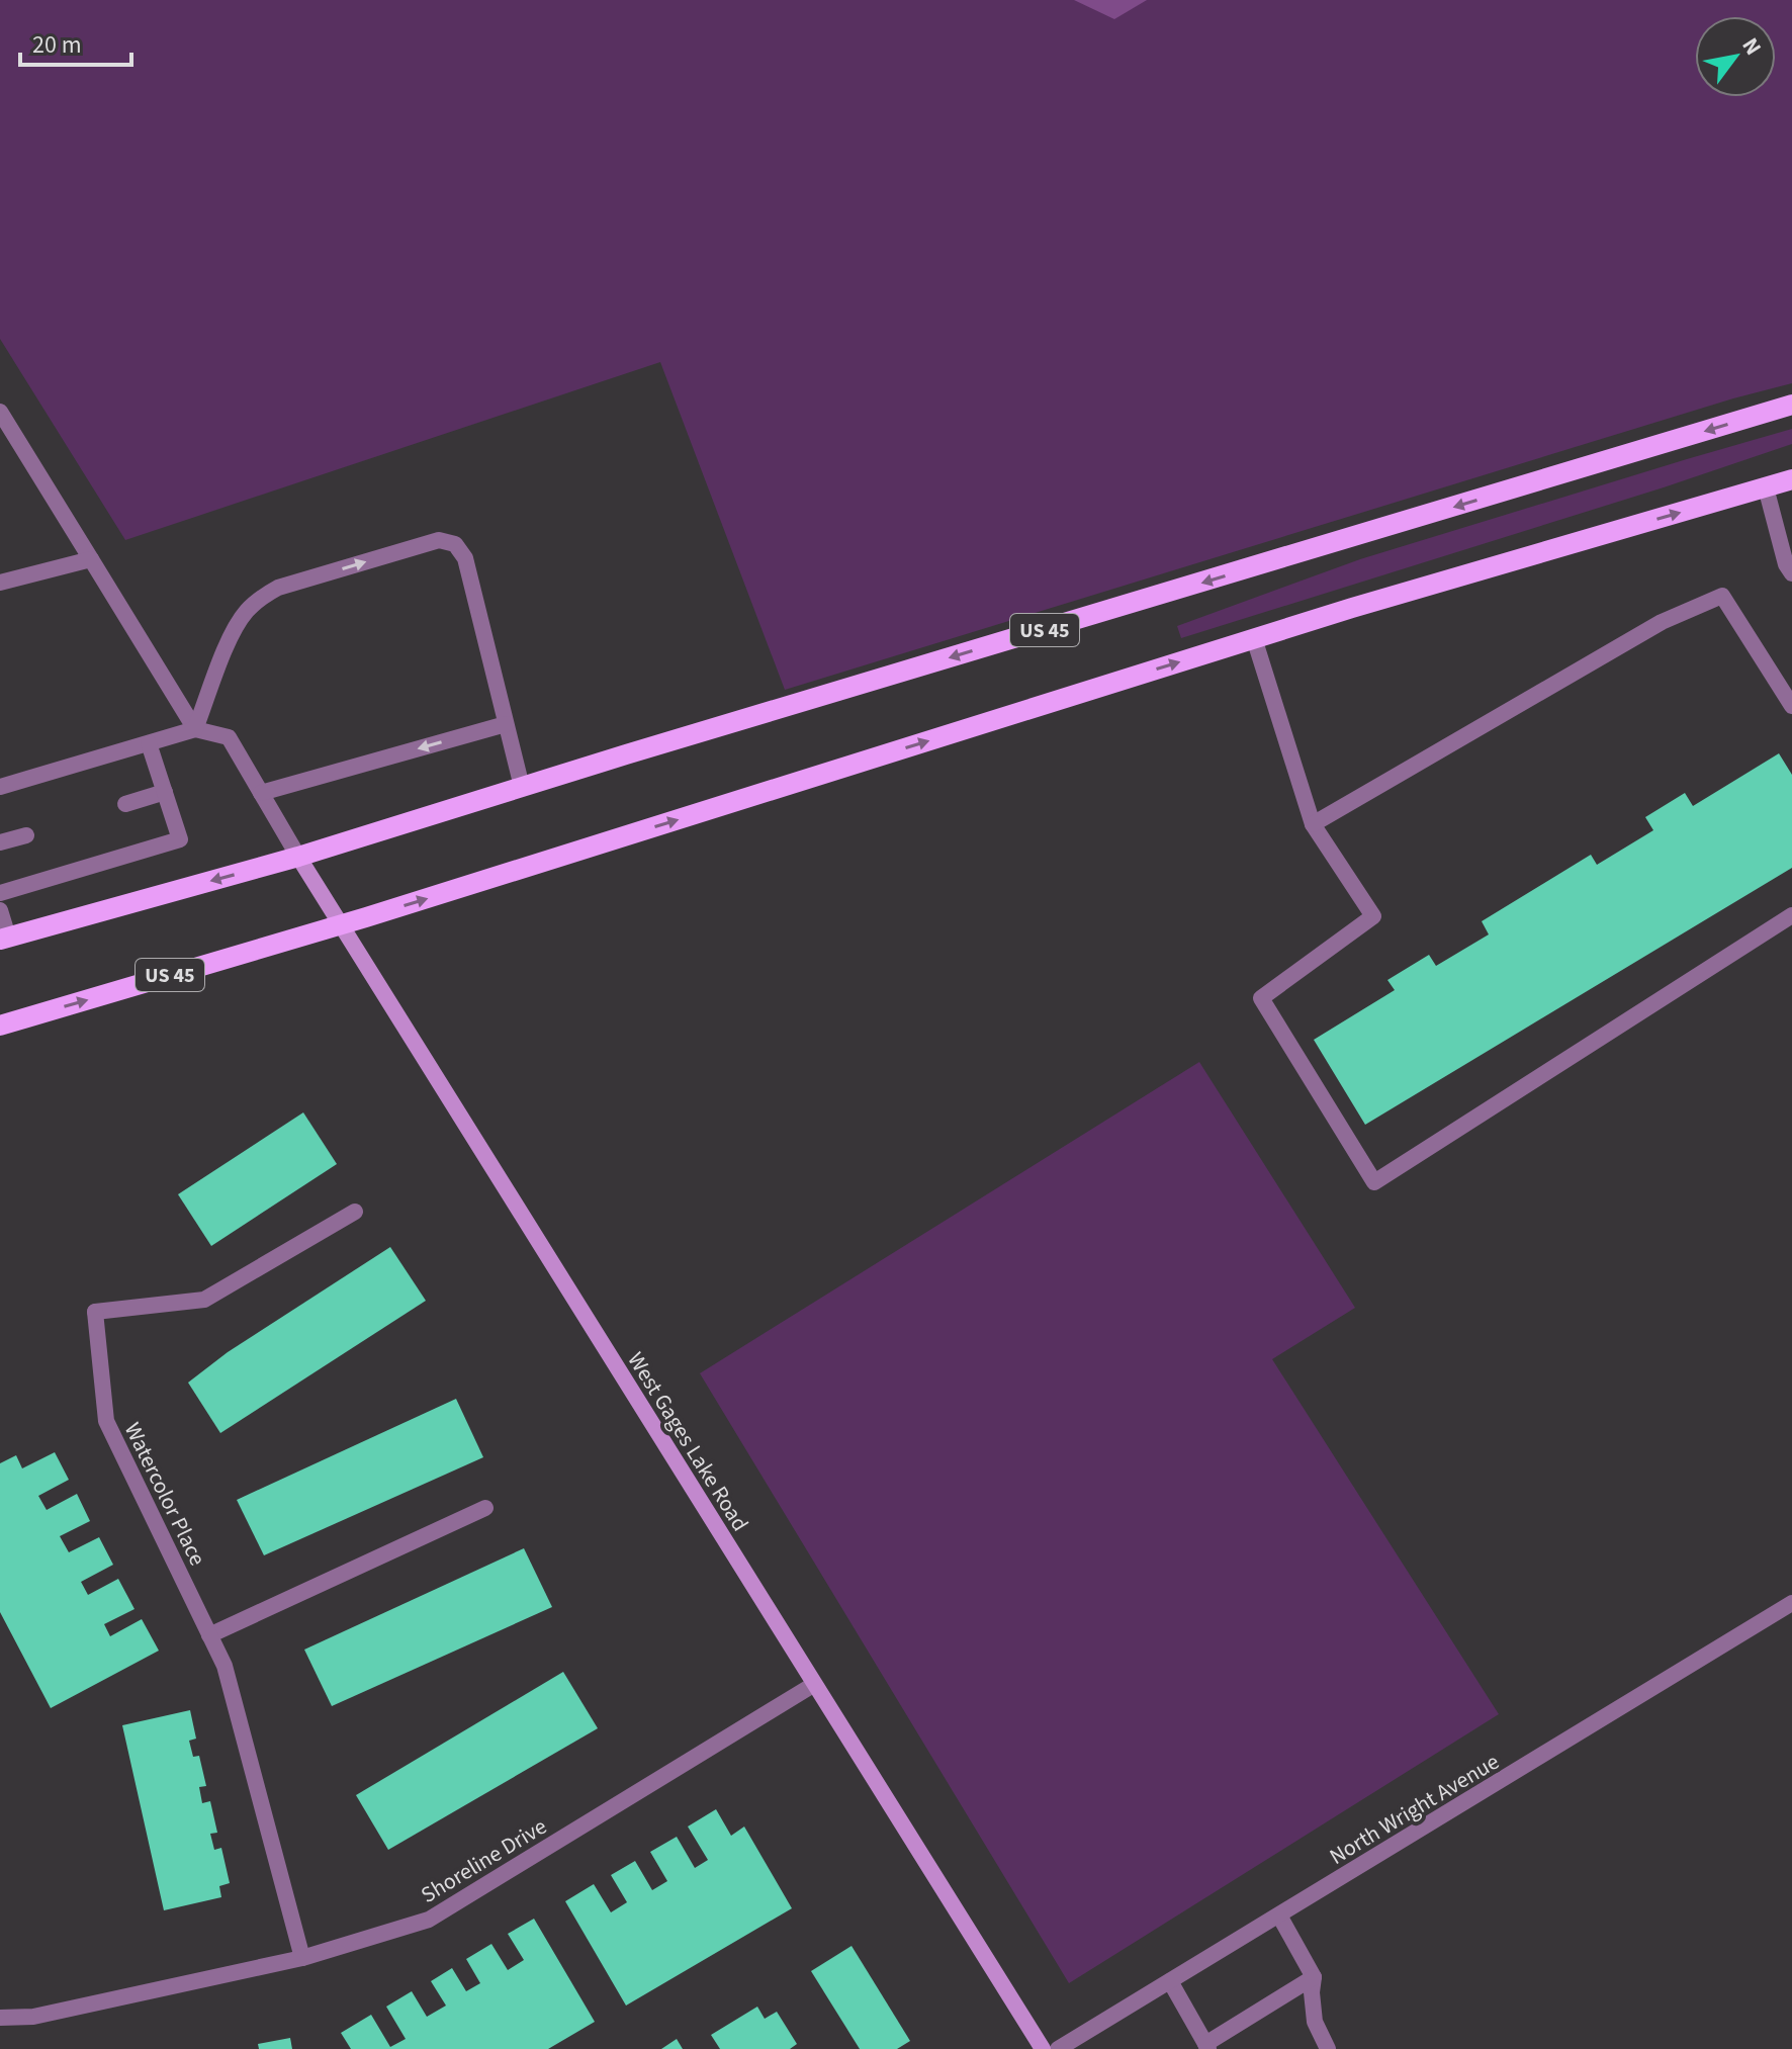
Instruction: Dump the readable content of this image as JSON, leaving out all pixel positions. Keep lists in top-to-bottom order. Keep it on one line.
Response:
{"streets":{"main road":["US 45"],"street":["West Gages Lake Road","Watercolor Place","North Wright Avenue","Shoreline Drive"]},"crossings":[["US 45","West Gages Lake Road"],["West Gages Lake Road","Shoreline Drive"],["Watercolor Place","Shoreline Drive"]],"scale_bar":"20 m","north":"top right"}
